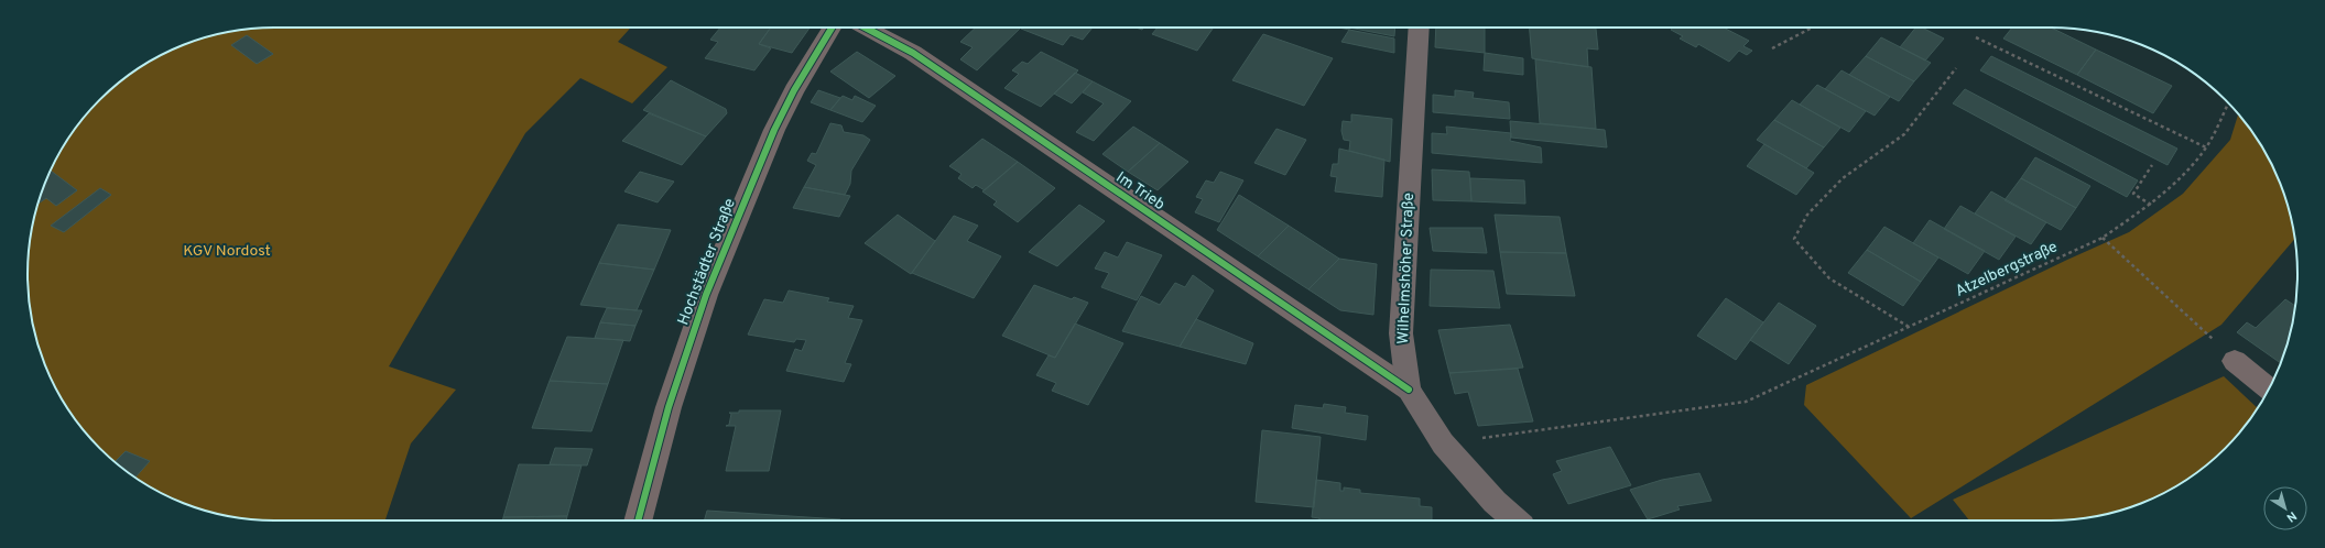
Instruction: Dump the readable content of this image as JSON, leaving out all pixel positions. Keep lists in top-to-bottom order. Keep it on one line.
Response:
{"streets":{"main road":["Wilhelmshöher Straße"],"street":["Im Trieb","Hochstädter Straße"],"path":["Atzelbergstraße"]},"crossings":[["Im Trieb","Wilhelmshöher Straße"],["Wilhelmshöher Straße","Atzelbergstraße"]],"parks":["KGV Nordost"],"north":"bottom right"}
